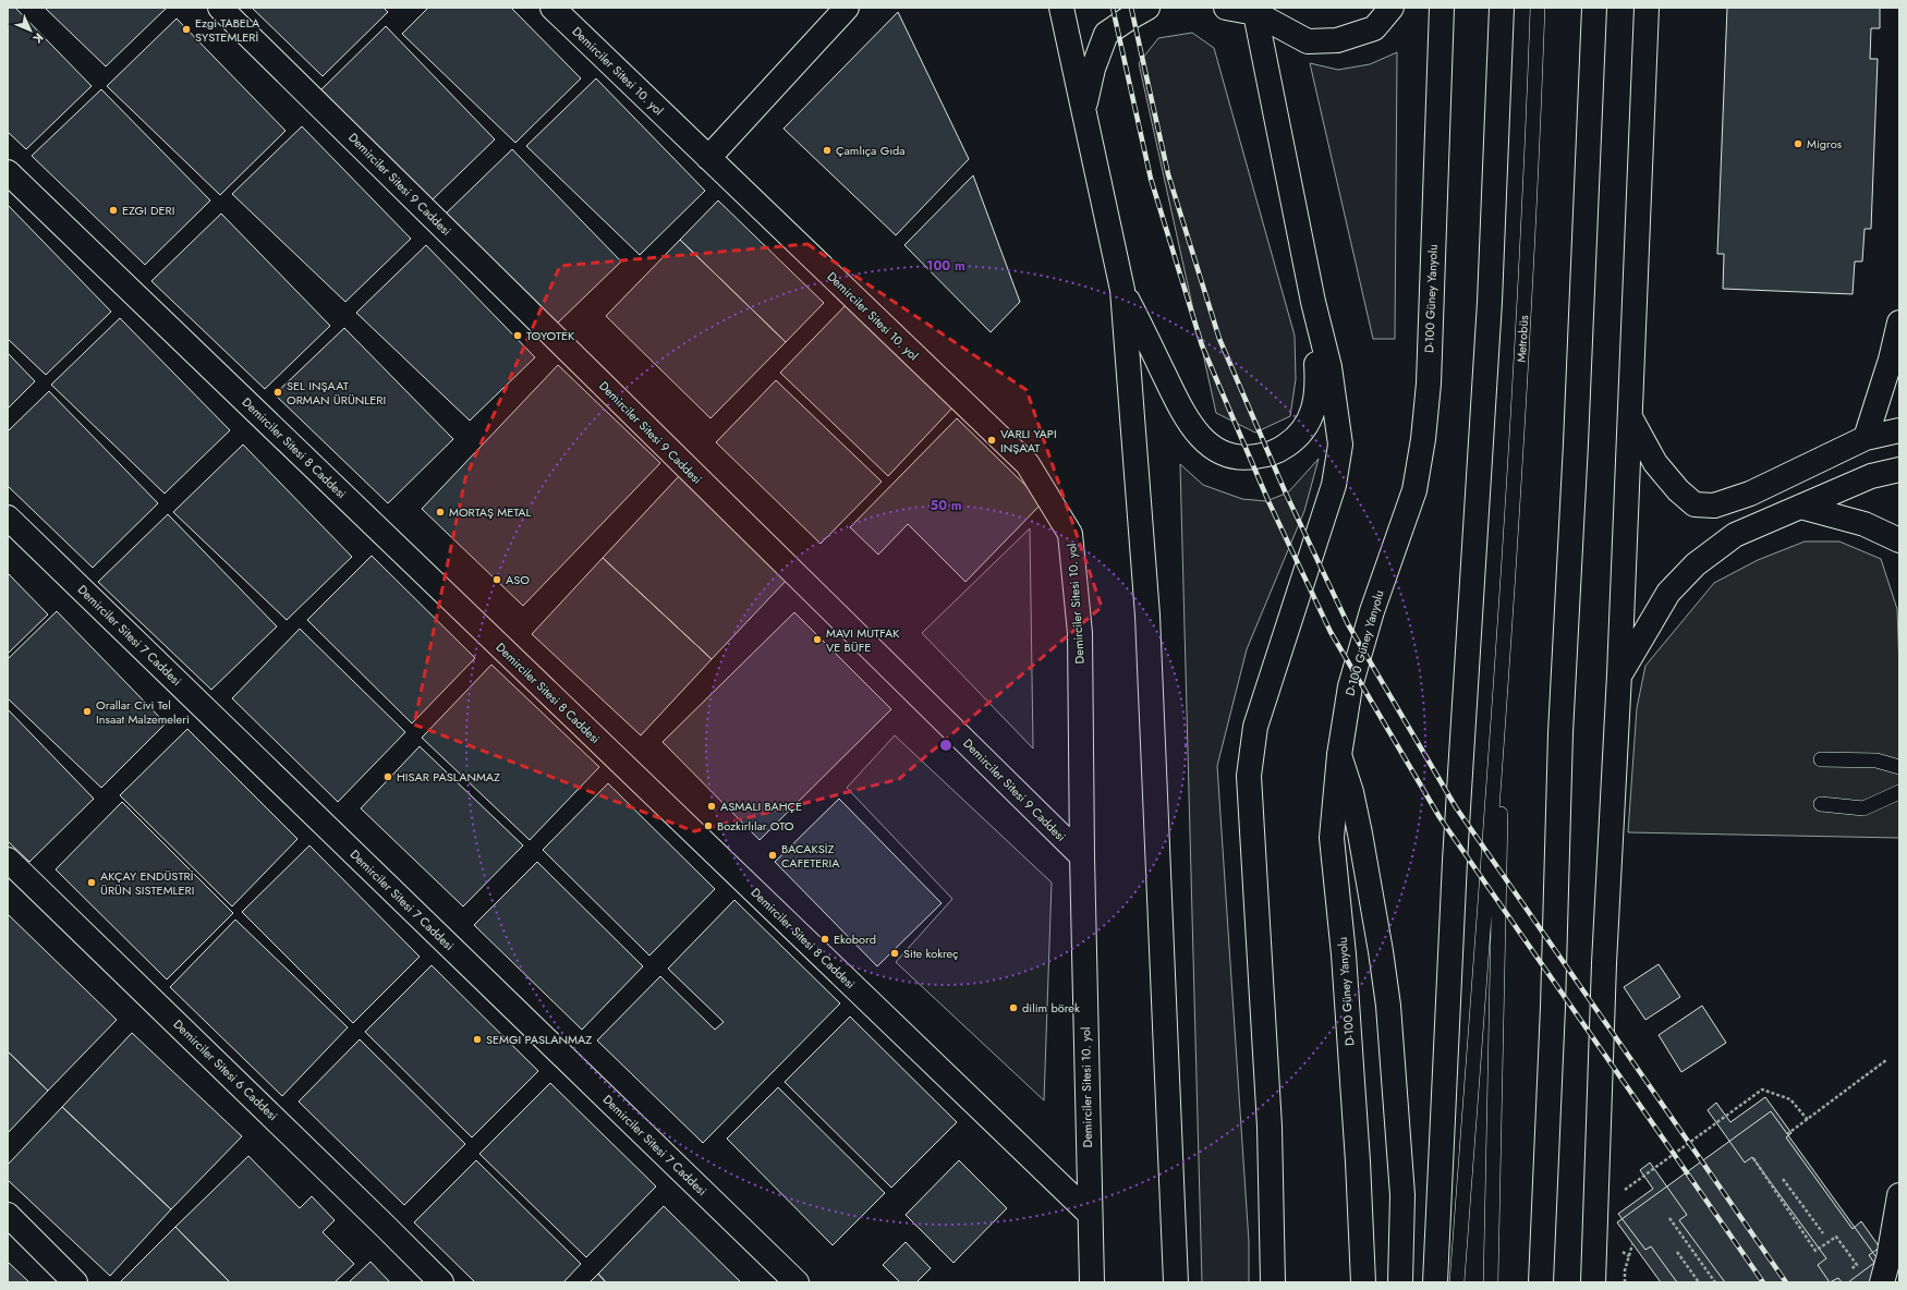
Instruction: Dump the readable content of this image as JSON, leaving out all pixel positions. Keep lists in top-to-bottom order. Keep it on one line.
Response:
{"streets":{"main road":["Demirciler Sitesi 10. yol","Demirciler Sitesi 9 Caddesi","D-100 Güney Yanyolu","Demirciler Sitesi 8 Caddesi","Demirciler Sitesi 7 Caddesi","Demirciler Sitesi 6 Caddesi"],"lane":["Metrobüs"]},"crossings":[["Demirciler Sitesi 10. yol","Demirciler Sitesi 9 Caddesi"],["Demirciler Sitesi 10. yol","Demirciler Sitesi 8 Caddesi"]],"places":["Ezgi TABELA SYSTEMLERİ","Migros","Çamlıça Gıda","EZGI DERI","TOYOTEK","SEL INŞAAT ORMAN ÜRÜNLERI","VARLI YAPI INŞAAT","MORTAŞ METAL","ASO","MAVI MUTFAK VE BÜFE","Orallar Civi Tel Insaat Malzemeleri","HISAR PASLANMAZ","ASMALI BAHÇE","Bozkırlılar OTO","BACAKSİZ CAFETERIA","AKÇAY ENDÜSTRİ ÜRÜN SISTEMLERI","Ekobord","Site kokreç","dilim börek","SEMGI PASLANMAZ"],"north":"bottom right","rings":["100 m","50 m"]}
